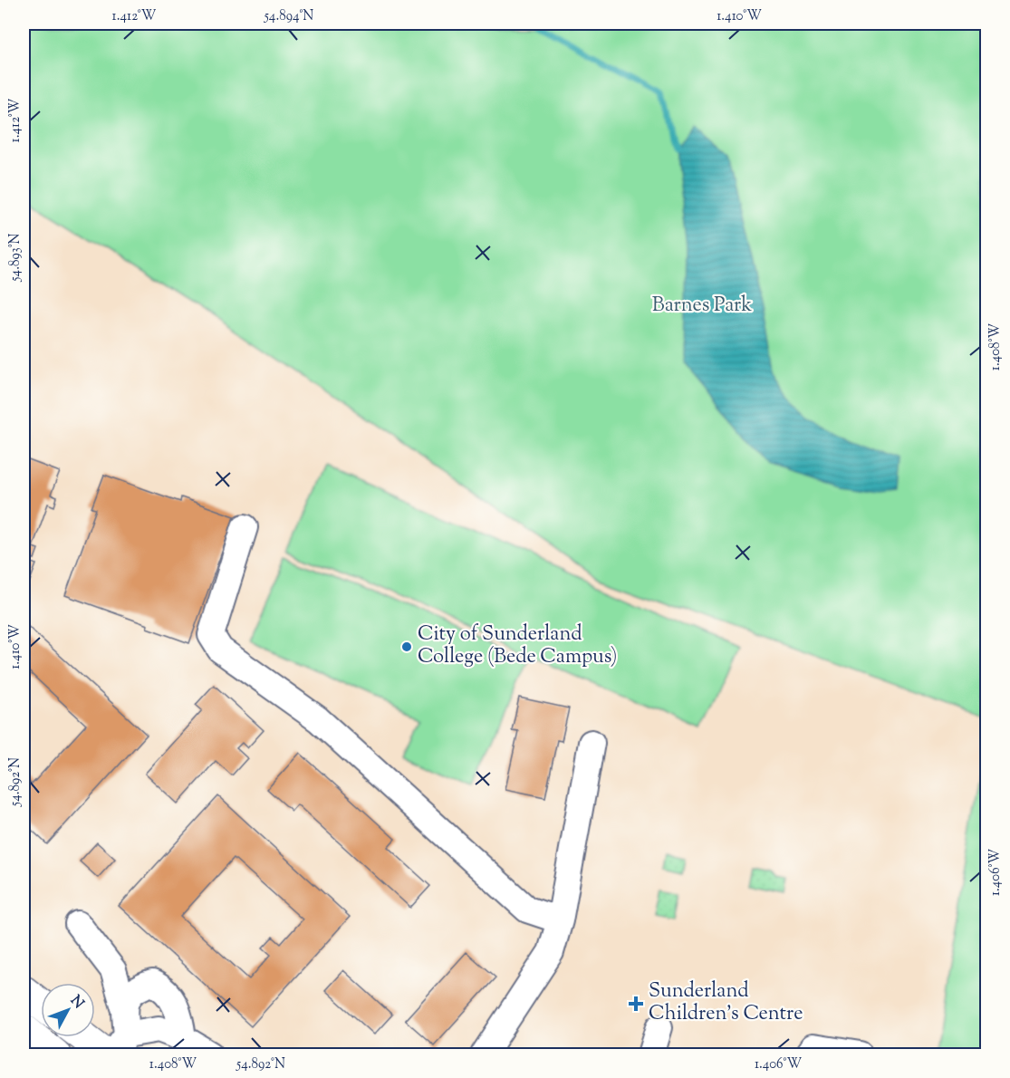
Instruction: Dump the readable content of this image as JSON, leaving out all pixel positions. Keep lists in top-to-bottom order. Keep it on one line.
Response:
{"parks":["Barnes Park"],"places":{"other":["City of Sunderland College (Bede Campus)"],"health":["Sunderland Children's Centre"]},"north":"top right","coordinates":["1.412°W","54.894°N","1.410°W","54.893°N","1.408°W","54.892°N","1.406°W"]}
